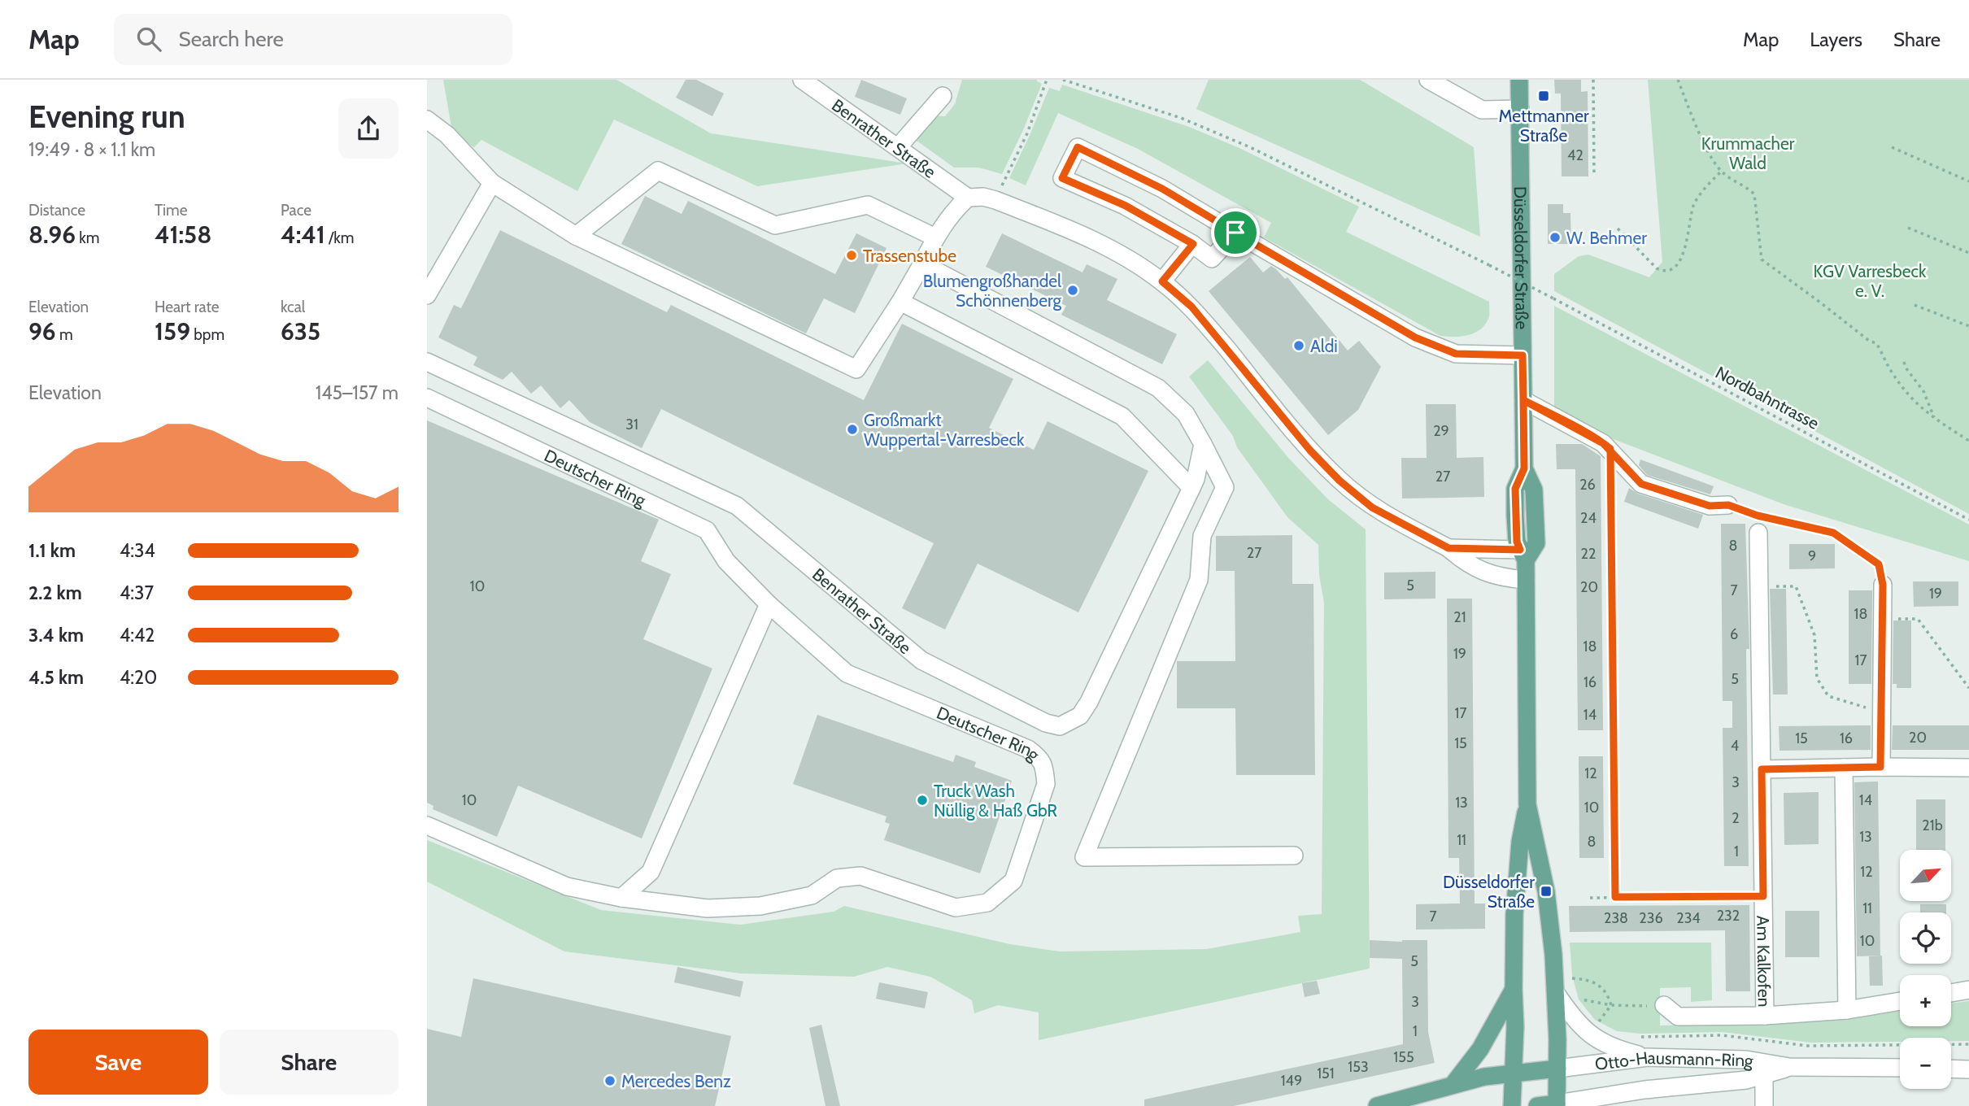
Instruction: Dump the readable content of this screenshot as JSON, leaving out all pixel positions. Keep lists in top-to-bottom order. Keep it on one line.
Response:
{"streets":{"main road":["Düsseldorfer Straße"],"street":["Benrather Straße","Deutscher Ring","Am Kalkofen","Otto-Hausmann-Ring"],"path":["Nordbahntrasse"]},"crossings":[["Düsseldorfer Straße","Otto-Hausmann-Ring"]],"parks":["Krummacher Wald","KGV Varresbeck e. V."],"places":{"transit":["Mettmanner Straße","Düsseldorfer Straße"],"other":["W. Behmer","Trassenstube","Blumengroßhandel Schönnenberg","Aldi","Großmarkt Wuppertal-Varresbeck","Truck Wash Nüllig & Haß GbR","Mercedes Benz"]},"house_numbers":["42","31","29","27","26","24","8","27","22","9","5","10","20","7","19","18","21","6","18","19","17","5","16","17","14","20","15","16","15","4","12","3","10","14","13","10","2","21b","13","11","8","1","12","11","232","7","238","236","234","10","5","3","1","155","153","151","149"],"north":"top right","page":{"header":"Map","search":"Search here","nav":["Map","Layers","Share"],"heading":["Evening run","19:49 · 8 × 1.1 km"],"stats":[["Distance","8.96 km"],["Time","41:58"],["Pace","4:41 /km"],["Elevation","96 m"],["Heart rate","159 bpm"],["kcal","635"]],"chart":["Elevation","145–157 m"],"list":[{"name":"1.1 km","note":"4:34"},{"name":"2.2 km","note":"4:37"},{"name":"3.4 km","note":"4:42"},{"name":"4.5 km","note":"4:20"}],"map_buttons":["+","−"],"buttons":["Save","Share"]}}
